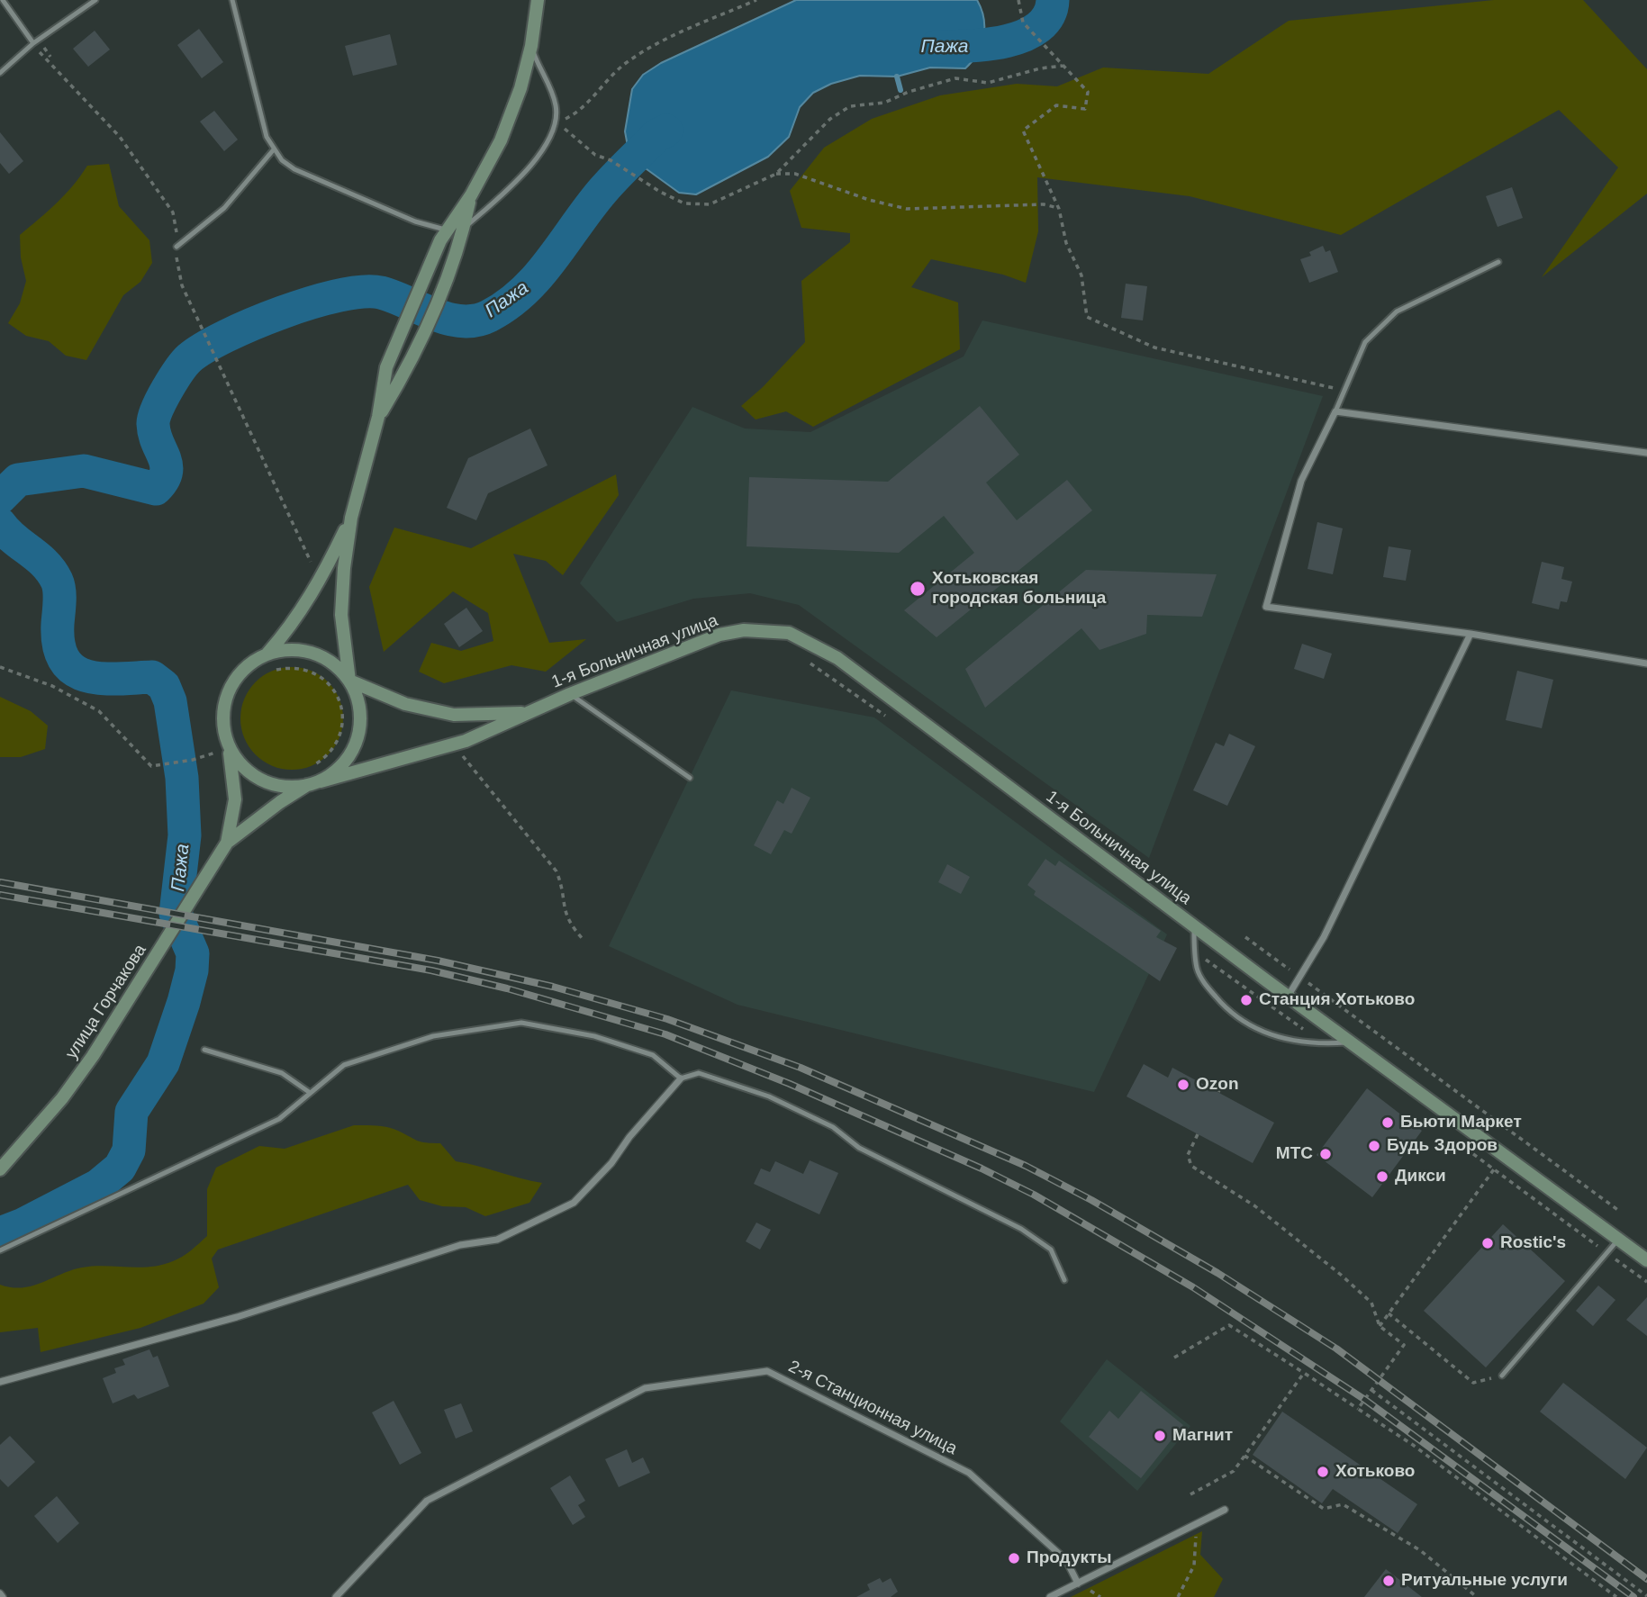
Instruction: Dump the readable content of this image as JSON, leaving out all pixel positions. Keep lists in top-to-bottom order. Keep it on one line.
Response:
{"streets":{"main road":["1-я Больничная улица","улица Горчакова"],"street":["2-я Станционная улица"]},"water":["Пажа"],"places":["Хотьковская городская больница","Станция Хотьково","Ozon","Бьюти Маркет","Будь Здоров","МТС","Дикси","Rostic's","Магнит","Хотьково","Продукты","Ритуальные услуги"]}
